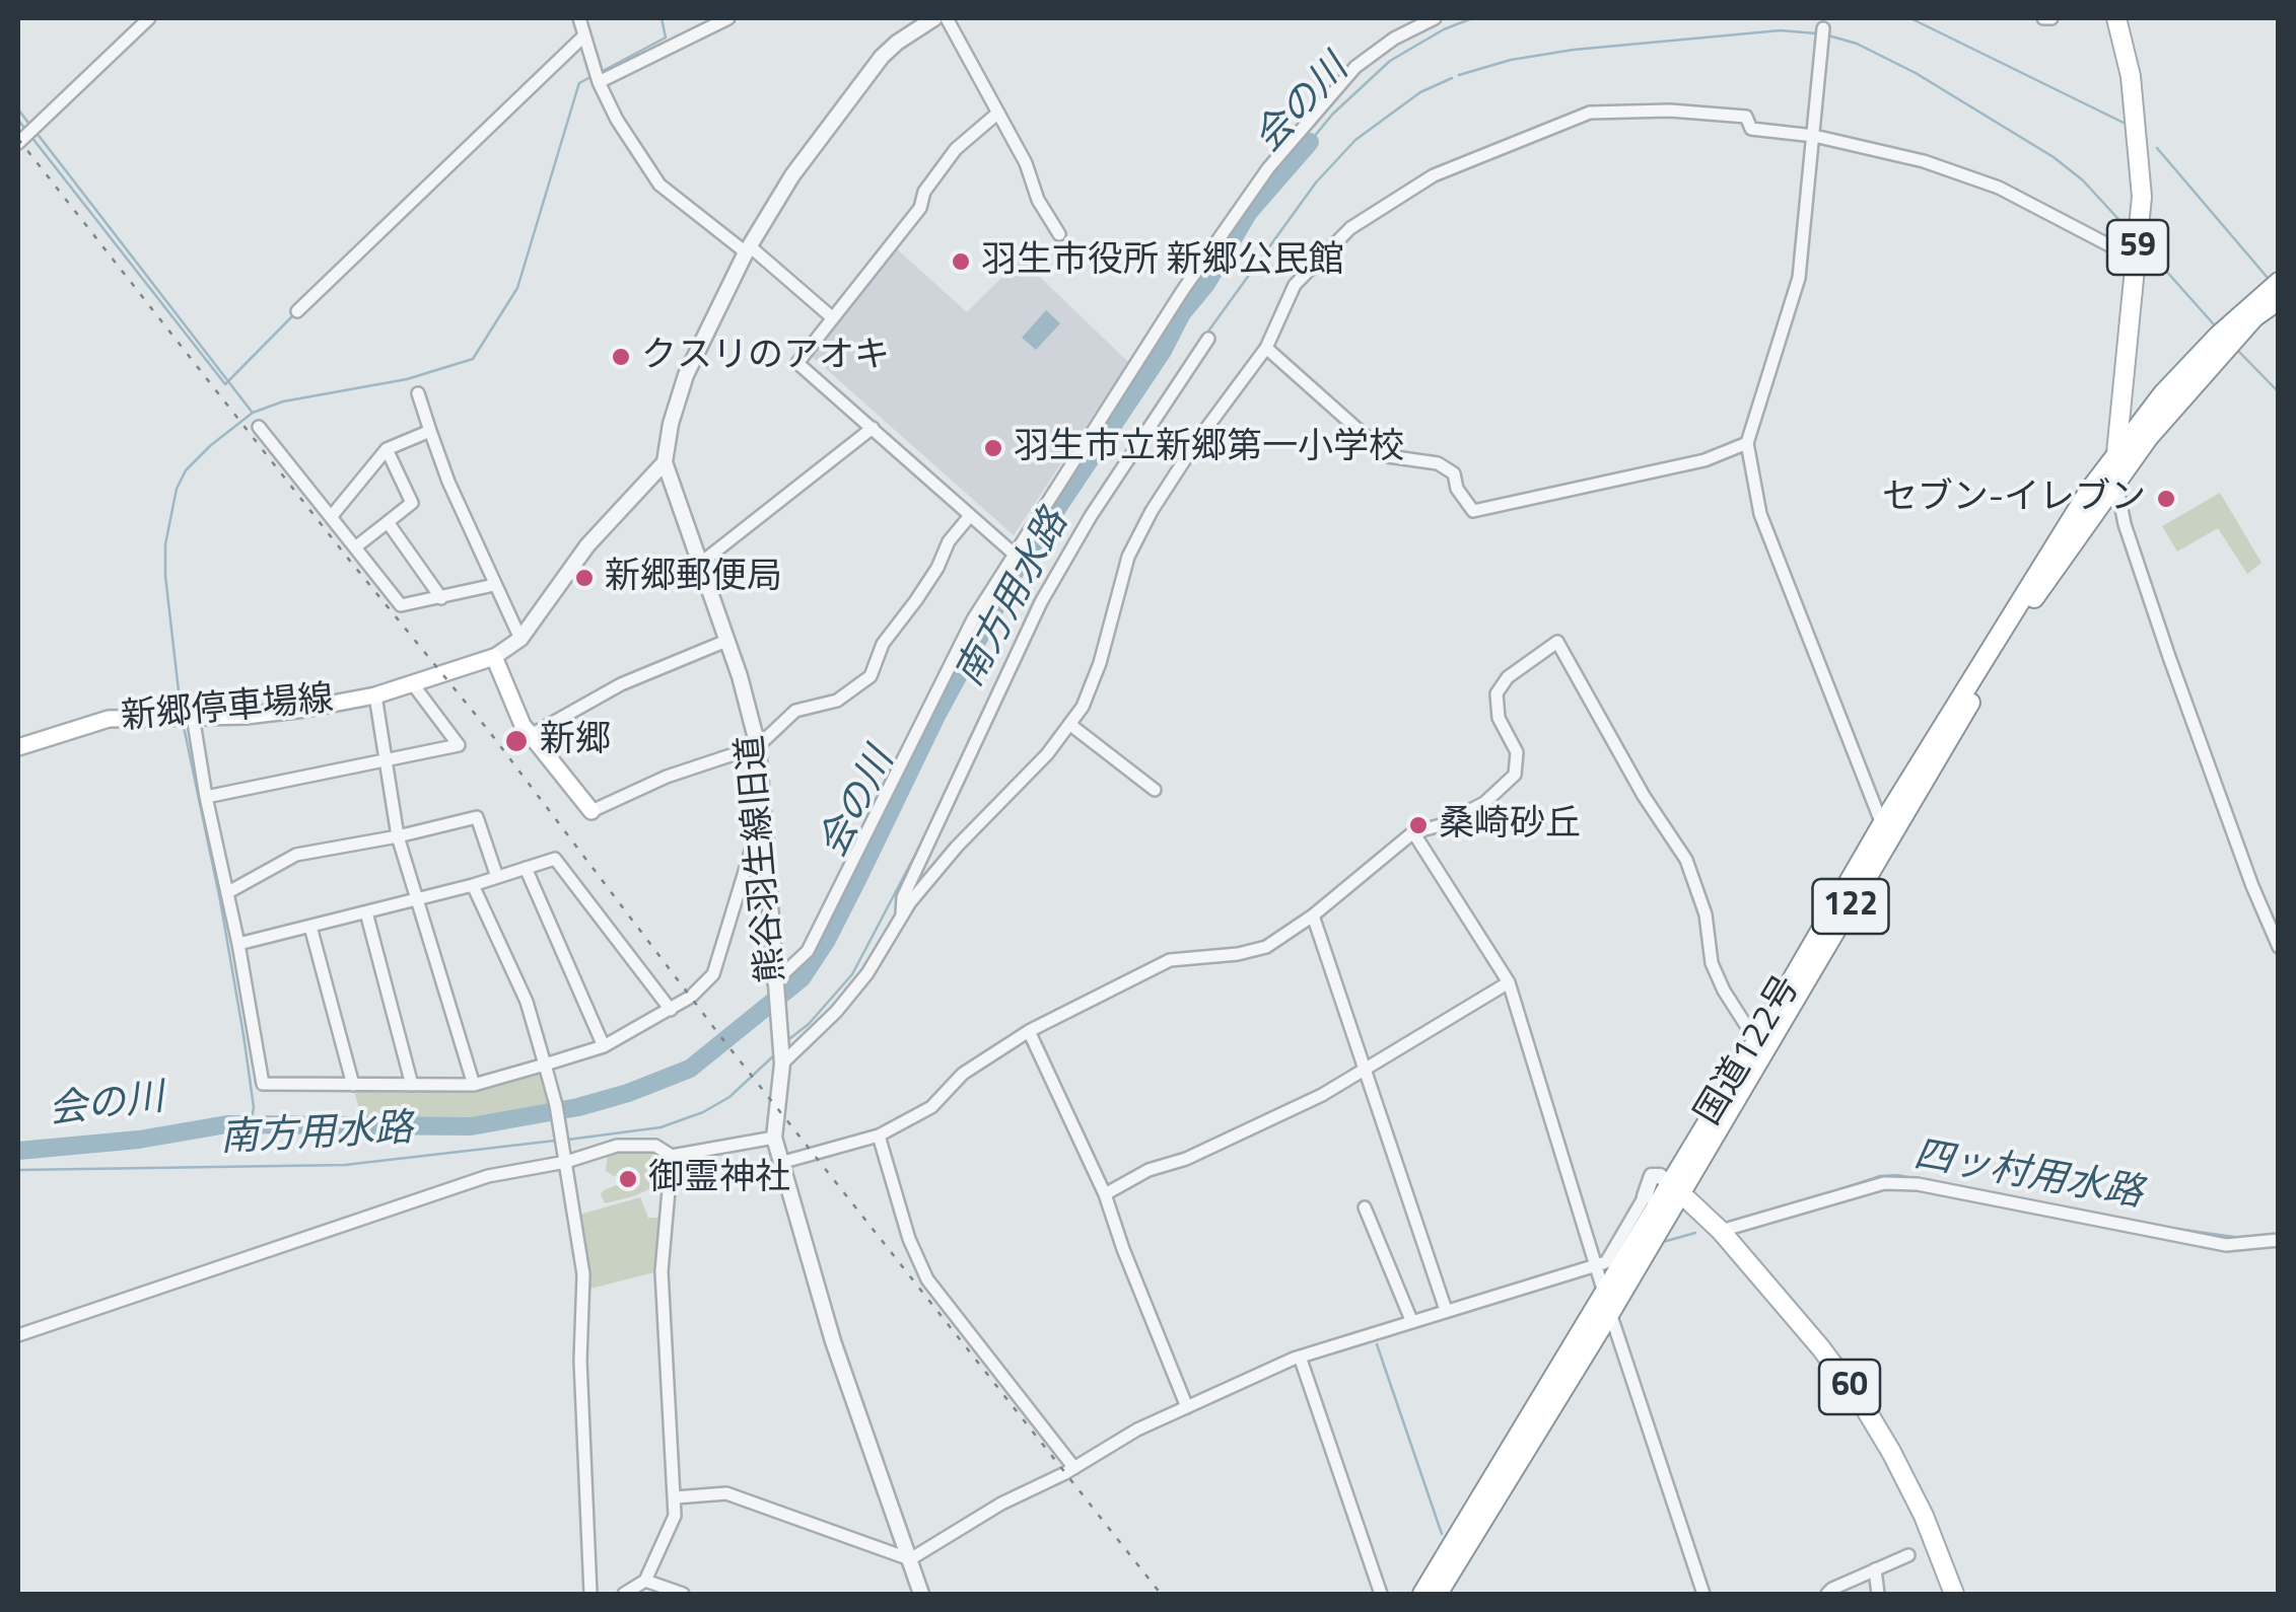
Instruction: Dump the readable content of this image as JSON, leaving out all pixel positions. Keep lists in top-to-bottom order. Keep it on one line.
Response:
{"streets":{"main road":["59","新郷停車場線","122","国道122号","60"],"street":["熊谷羽生線旧道"]},"crossings":[["59","国道122号"],["国道122号","60"]],"water":["会の川","南方用水路","四ッ村用水路"],"places":["羽生市役所 新郷公民館","クスリのアオキ","羽生市立新郷第一小学校","セブン-イレブン","新郷郵便局","新郷","桑崎砂丘","御霊神社"]}
